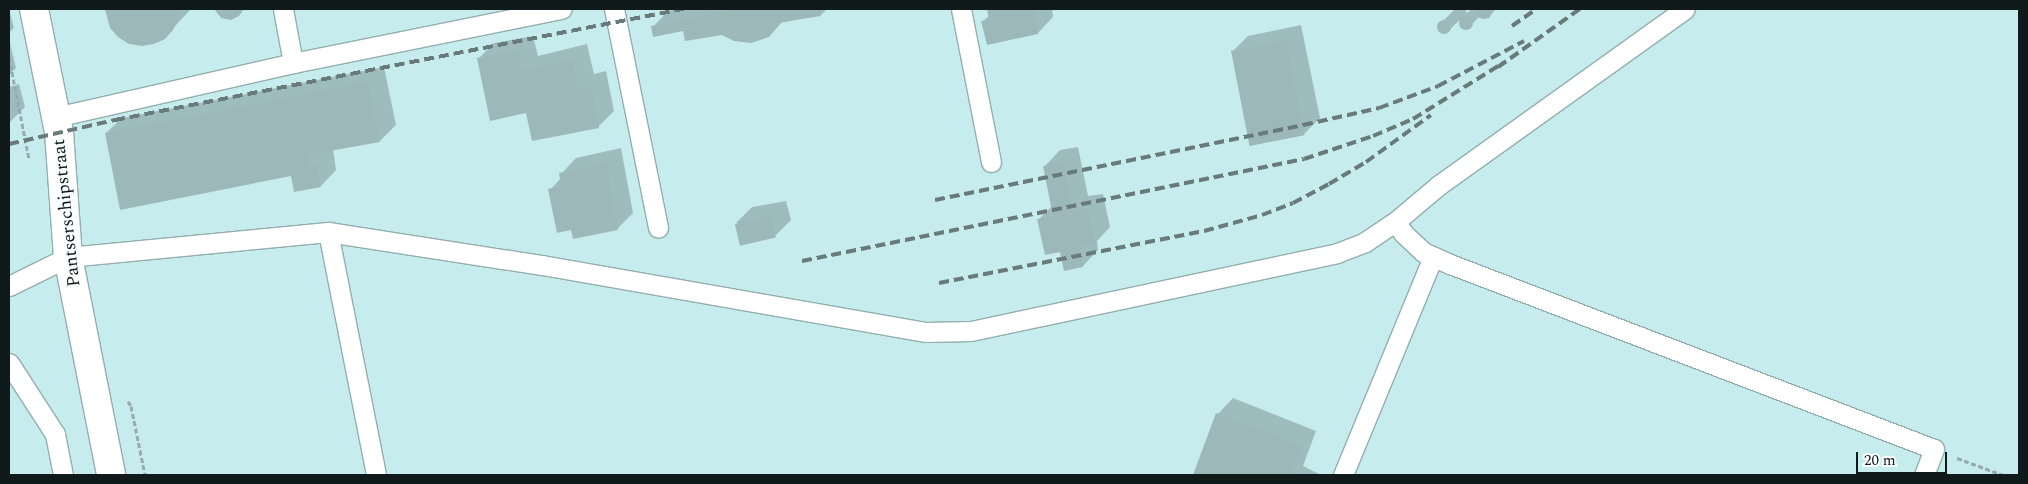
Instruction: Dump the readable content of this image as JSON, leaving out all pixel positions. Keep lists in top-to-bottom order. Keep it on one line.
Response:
{"streets":{"main road":["Pantserschipstraat"]},"scale_bar":"20 m"}
